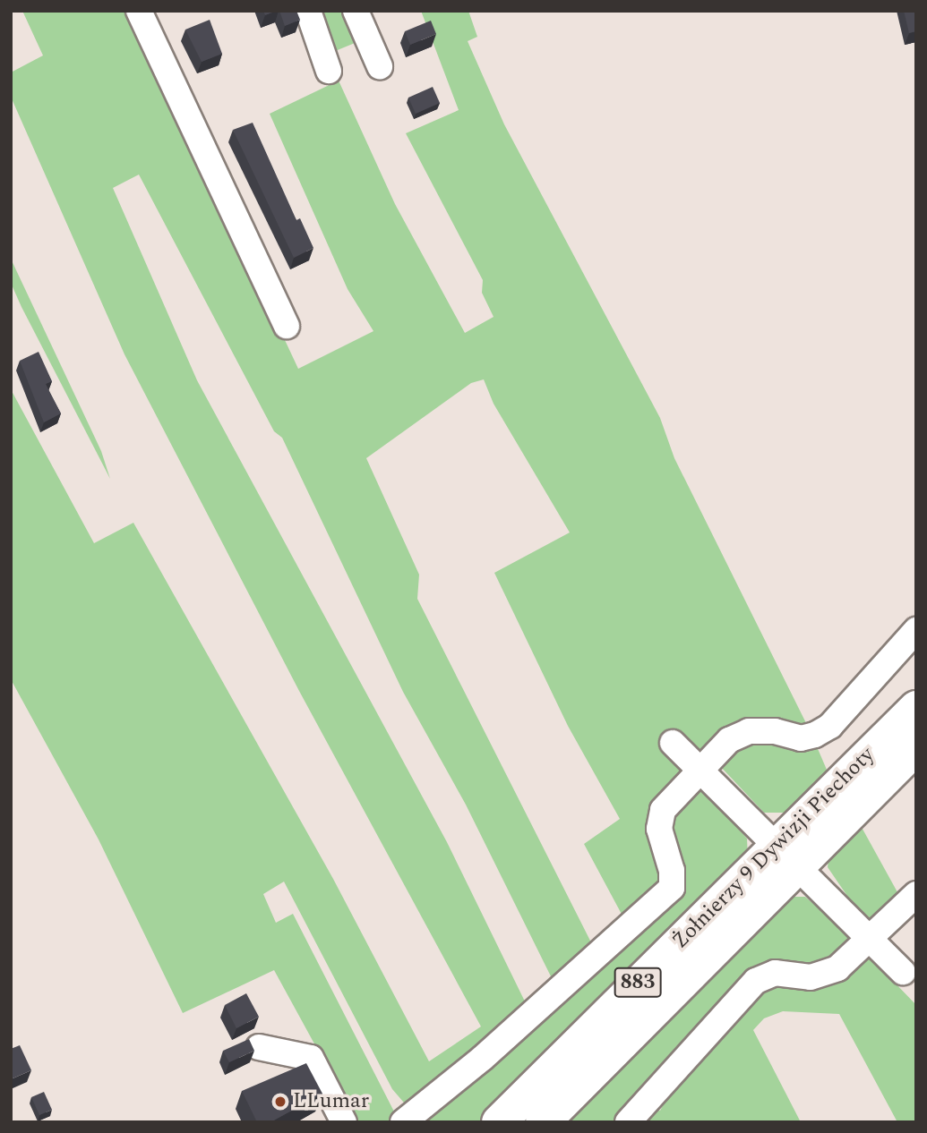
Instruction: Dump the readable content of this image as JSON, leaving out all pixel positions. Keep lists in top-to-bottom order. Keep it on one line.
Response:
{"streets":{"highway":["Żołnierzy 9 Dywizji Piechoty","883"]},"places":["LLumar"]}
